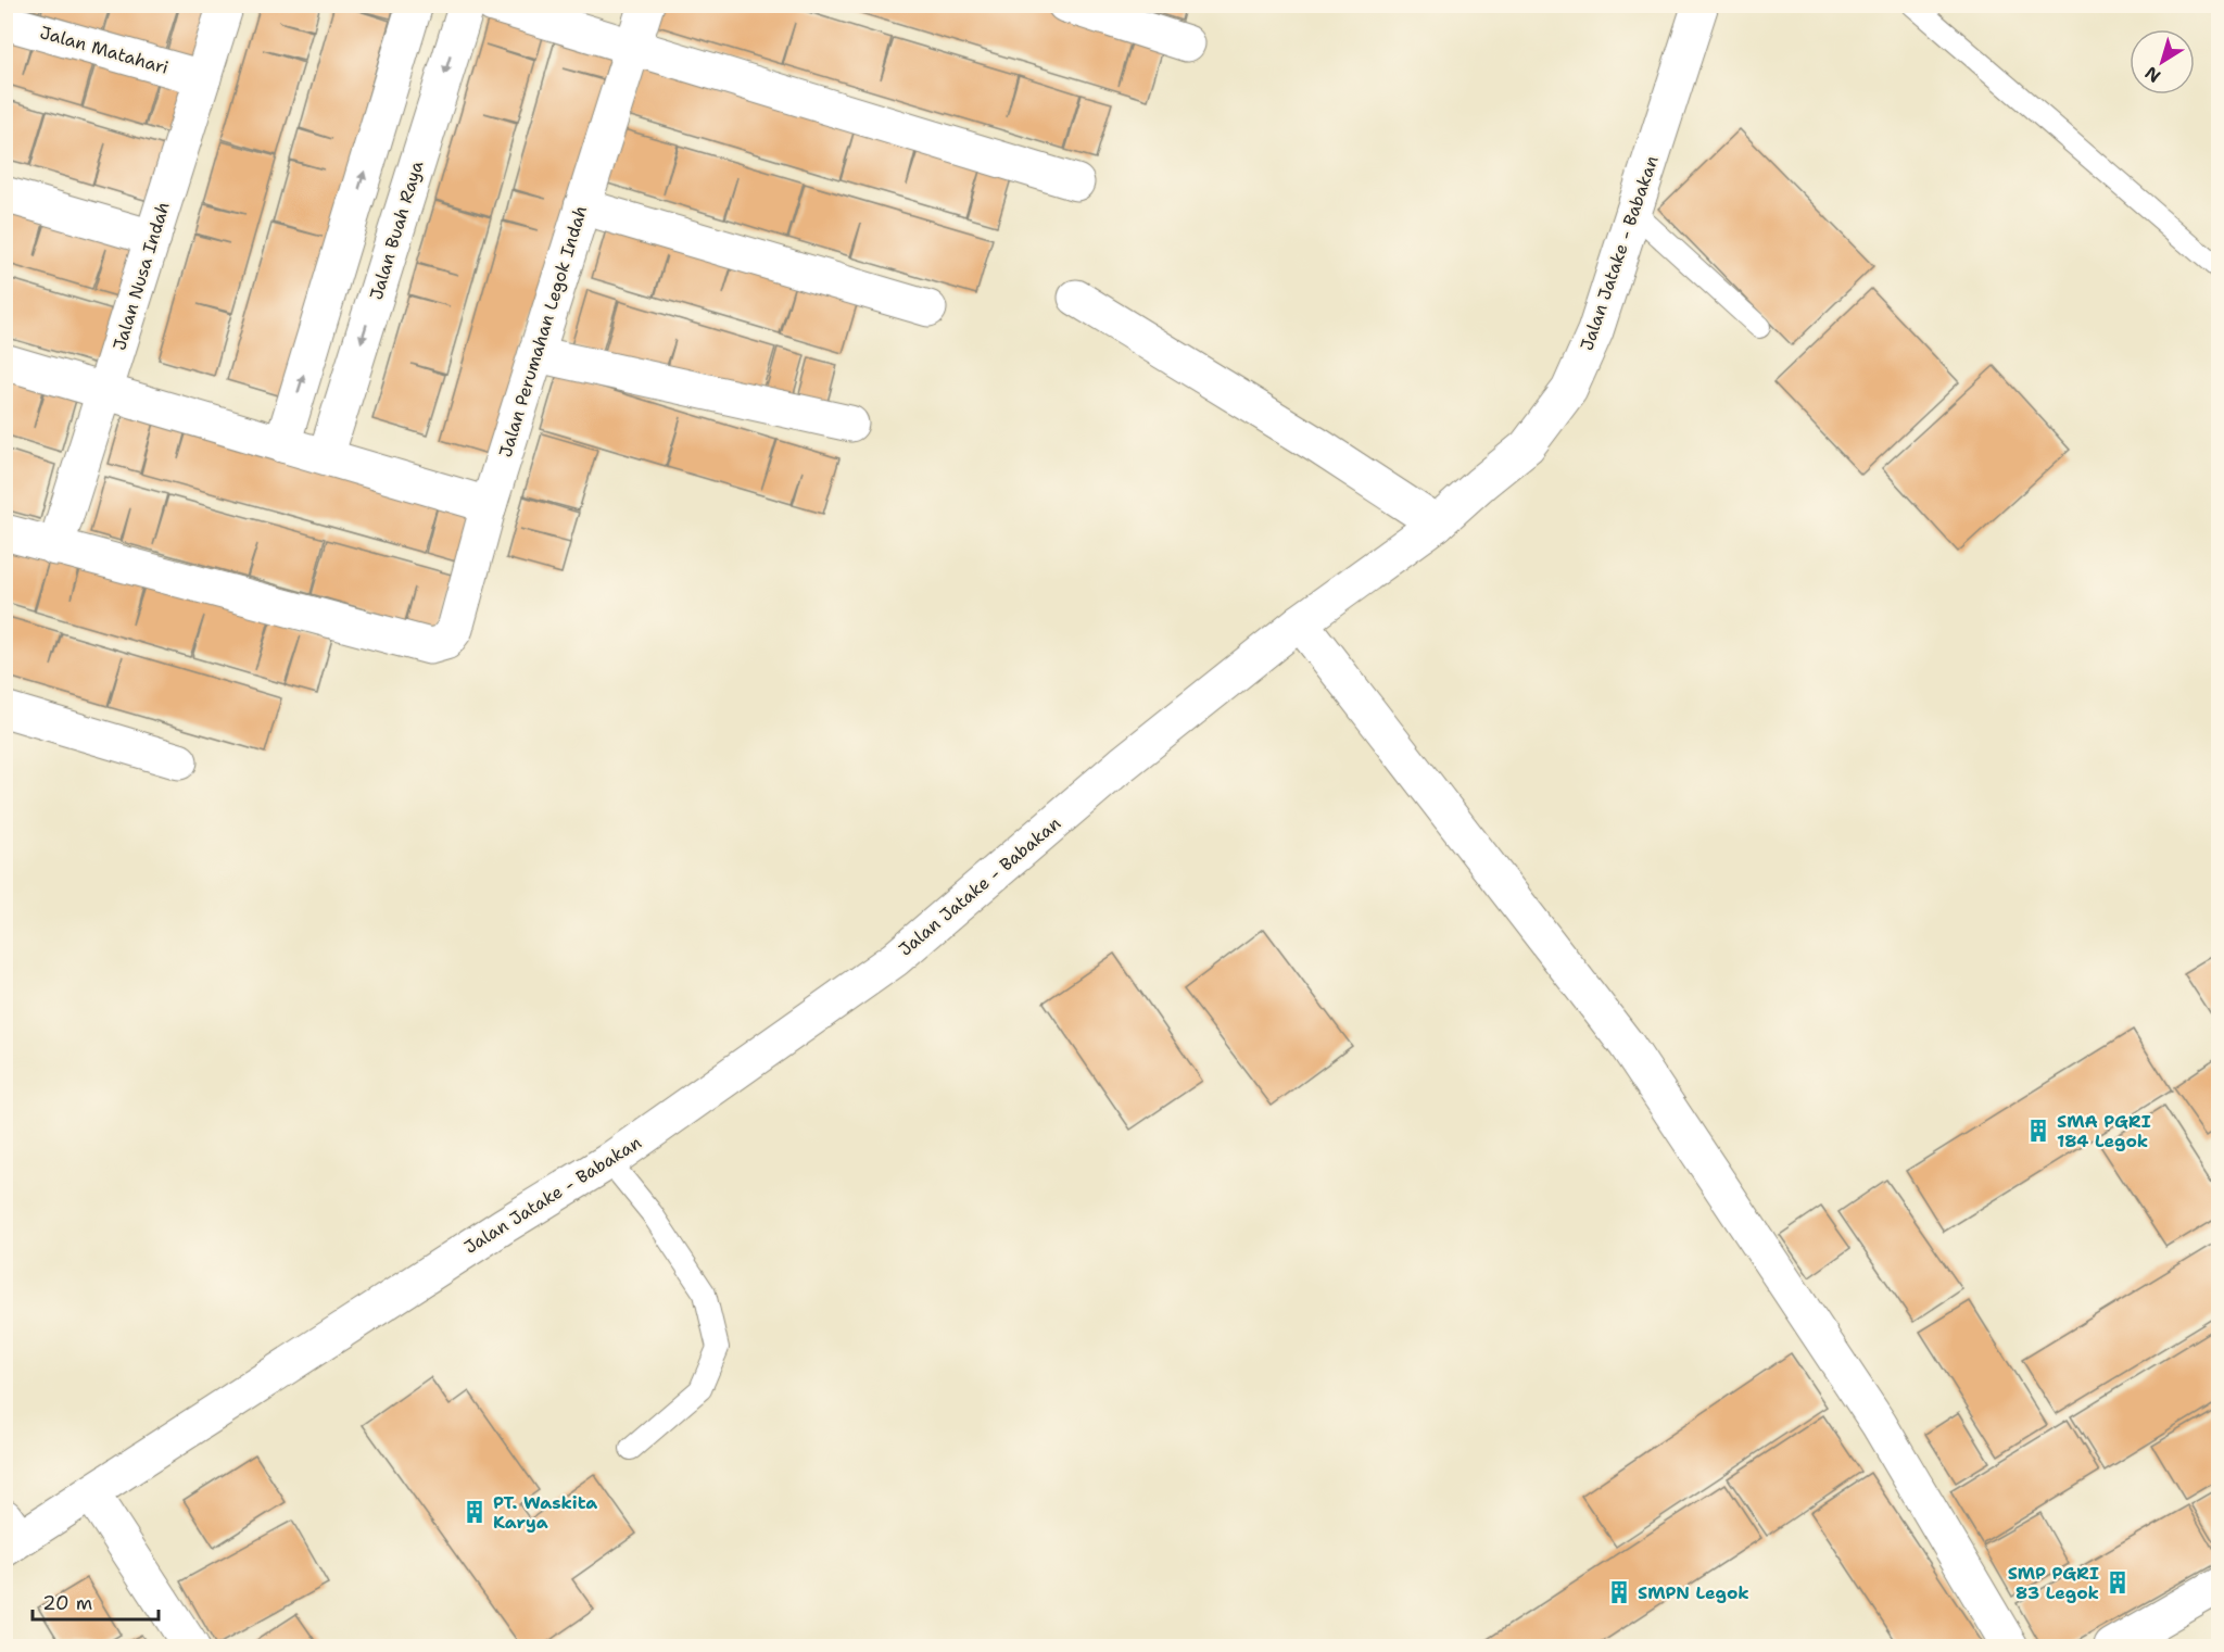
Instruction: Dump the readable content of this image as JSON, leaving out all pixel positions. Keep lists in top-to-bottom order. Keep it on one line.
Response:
{"streets":{"street":["Jalan Matahari","Jalan Buah Raya","Jalan Jatake - Babakan","Jalan Nusa Indah","Jalan Perumahan Legok Indah"]},"crossings":[["Jalan Matahari","Jalan Nusa Indah"],["Jalan Nusa Indah","Jalan Perumahan Legok Indah"]],"places":{"building":["SMA PGRI 184 Legok","PT. Waskita Karya","SMP PGRI 83 Legok","SMPN Legok"]},"scale_bar":"20 m","north":"bottom left"}
